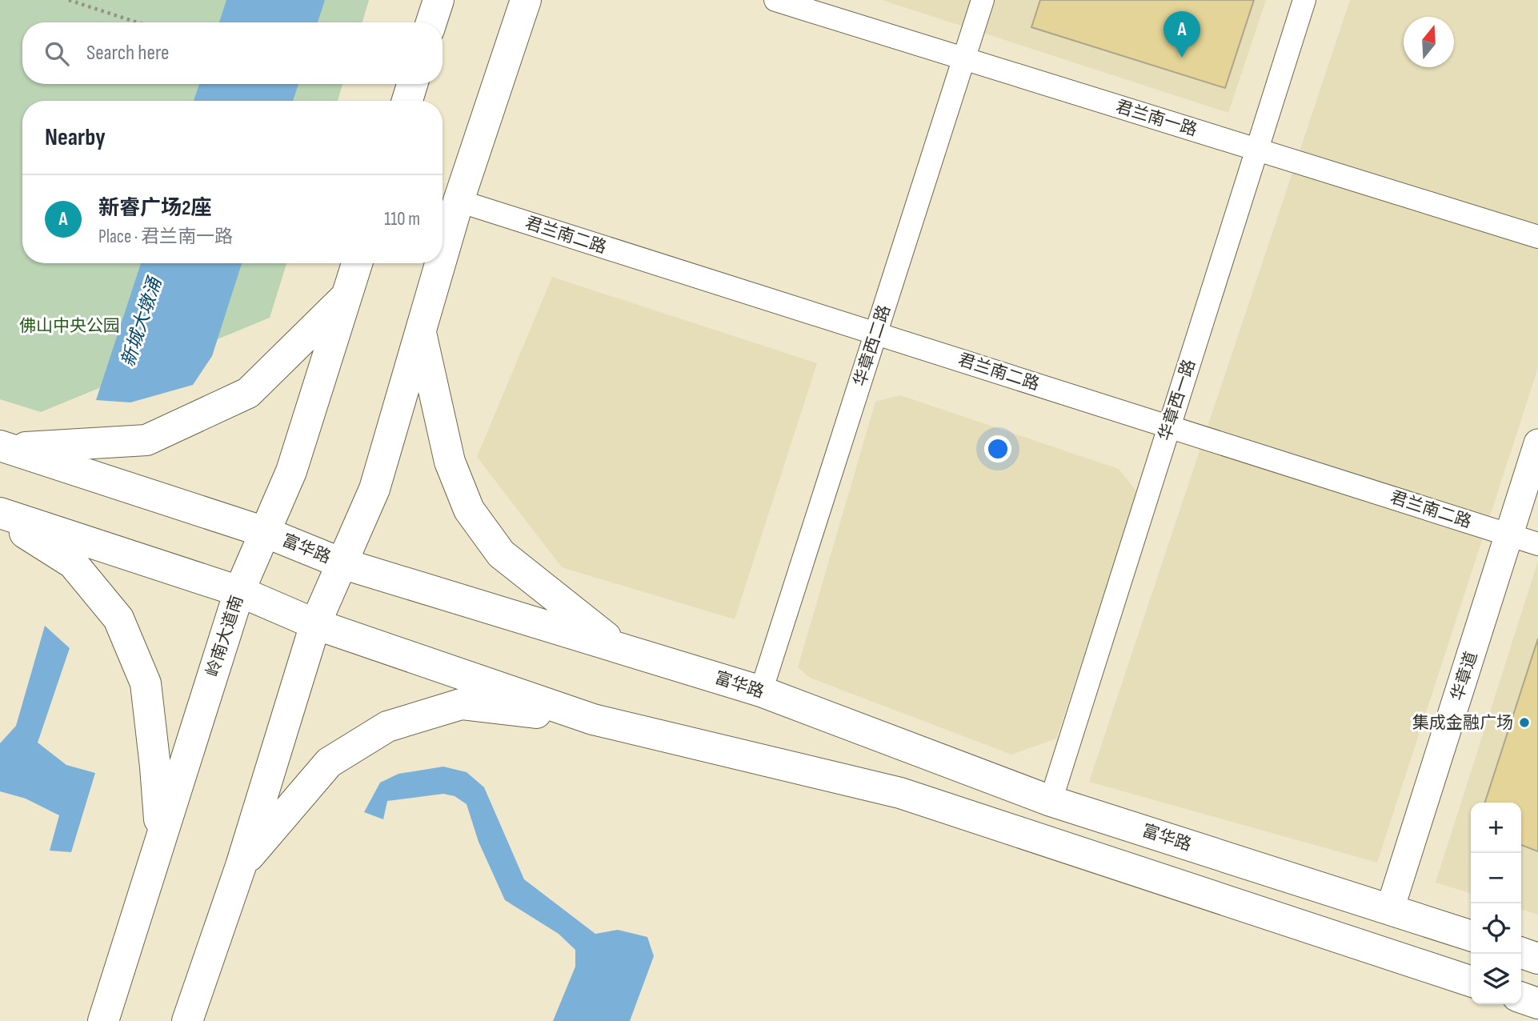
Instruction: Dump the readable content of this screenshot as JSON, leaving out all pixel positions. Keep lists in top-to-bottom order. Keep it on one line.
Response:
{"streets":{"main road":["富华路","岭南大道南"],"street":["君兰南一路","君兰南二路","华章西二路","华章西一路","华章道"]},"crossings":[["君兰南一路","华章西二路"],["君兰南一路","华章西一路"],["君兰南二路","华章西二路"],["君兰南二路","华章西一路"],["君兰南二路","华章道"],["华章西二路","富华路"],["华章西一路","富华路"],["富华路","岭南大道南"],["富华路","华章道"]],"water":["新城大墩涌"],"parks":["佛山中央公园"],"places":["集成金融广场"],"north":"top","page":{"pins":"A","search":"Search here","heading":"Nearby","list":[{"mark":"A","name":"新睿广场2座","note":"Place · 君兰南一路","value":"110 m"}],"map_buttons":["+","−"]}}
